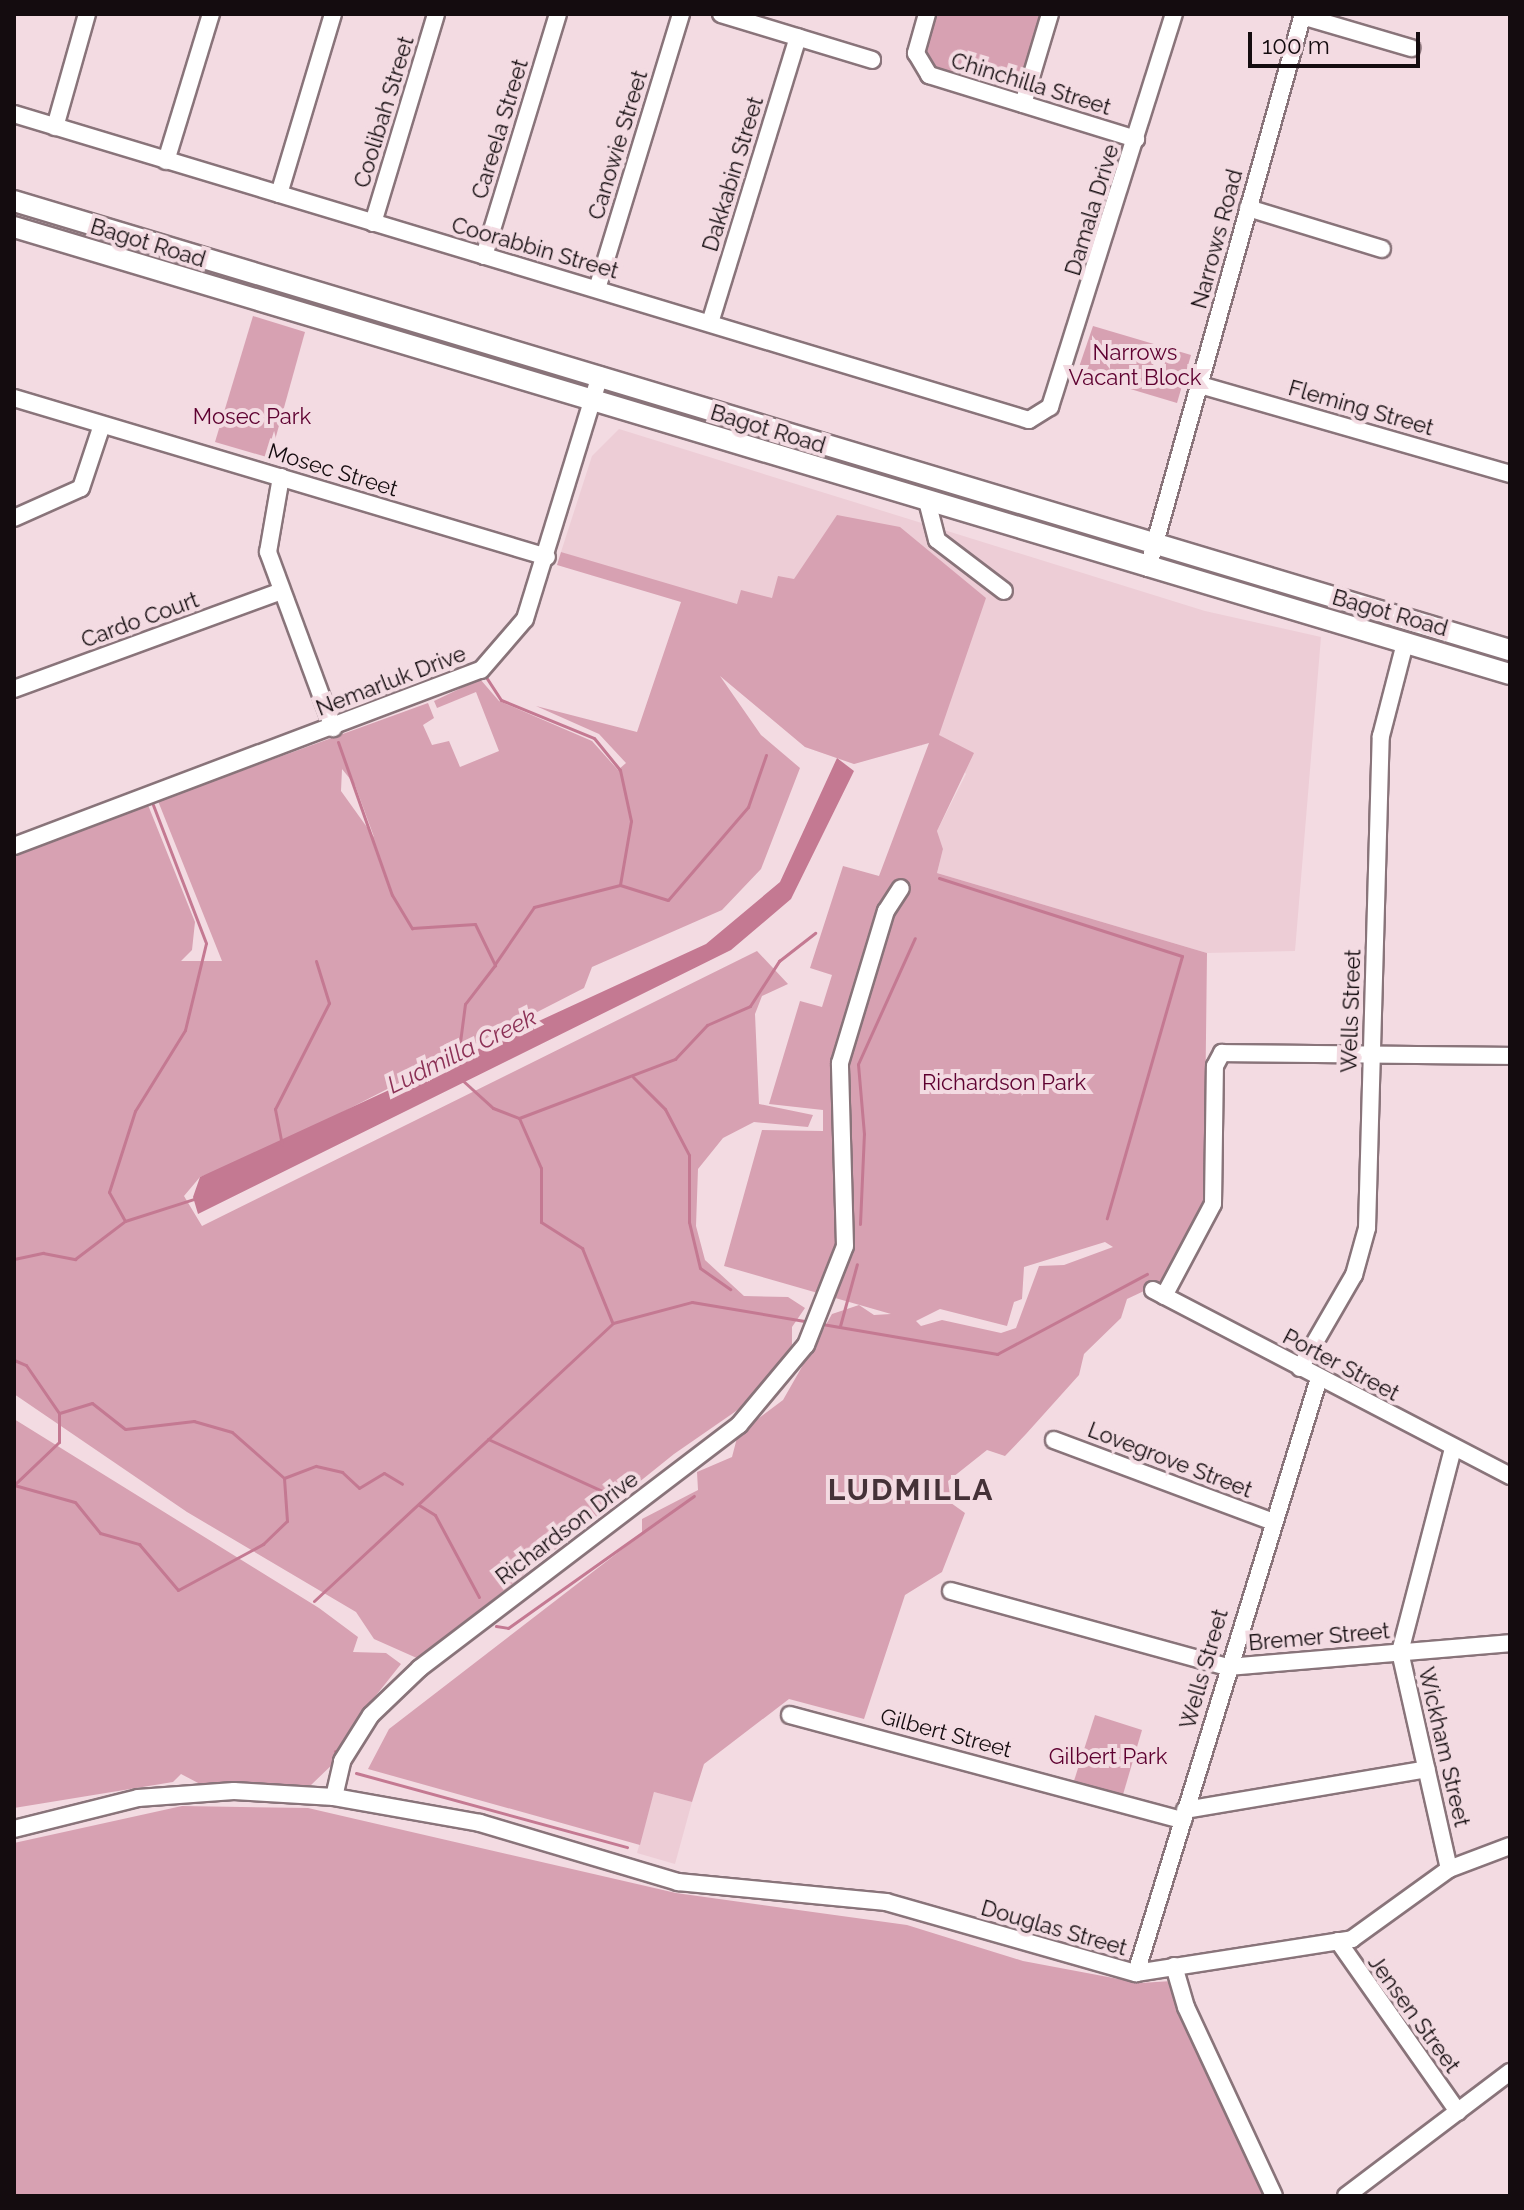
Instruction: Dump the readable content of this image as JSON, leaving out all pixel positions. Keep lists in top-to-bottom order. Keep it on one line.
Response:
{"streets":{"main road":["Bagot Road"],"street":["Chinchilla Street","Coolibah Street","Careela Street","Canowie Street","Dakkabin Street","Damala Drive","Narrows Road","Coorabbin Street","Fleming Street","Mosec Street","Cardo Court","Nemarluk Drive","Wells Street","Porter Street","Lovegrove Street","Richardson Drive","Bremer Street","Gilbert Street","Wickham Street","Douglas Street","Jensen Street"]},"crossings":[["Chinchilla Street","Damala Drive"],["Coolibah Street","Coorabbin Street"],["Careela Street","Coorabbin Street"],["Canowie Street","Coorabbin Street"],["Dakkabin Street","Coorabbin Street"],["Damala Drive","Coorabbin Street"],["Narrows Road","Bagot Road"],["Narrows Road","Fleming Street"],["Bagot Road","Nemarluk Drive"],["Bagot Road","Wells Street"],["Mosec Street","Nemarluk Drive"],["Wells Street","Porter Street"],["Wells Street","Lovegrove Street"],["Wells Street","Bremer Street"],["Wells Street","Gilbert Street"],["Wells Street","Douglas Street"],["Porter Street","Wickham Street"],["Richardson Drive","Douglas Street"],["Bremer Street","Wickham Street"],["Gilbert Street","Wickham Street"],["Wickham Street","Douglas Street"],["Douglas Street","Jensen Street"]],"districts":["LUDMILLA"],"water":["Ludmilla Creek"],"parks":["Narrows Vacant Block","Mosec Park","Richardson Park","Gilbert Park"],"scale_bar":"100 m"}
